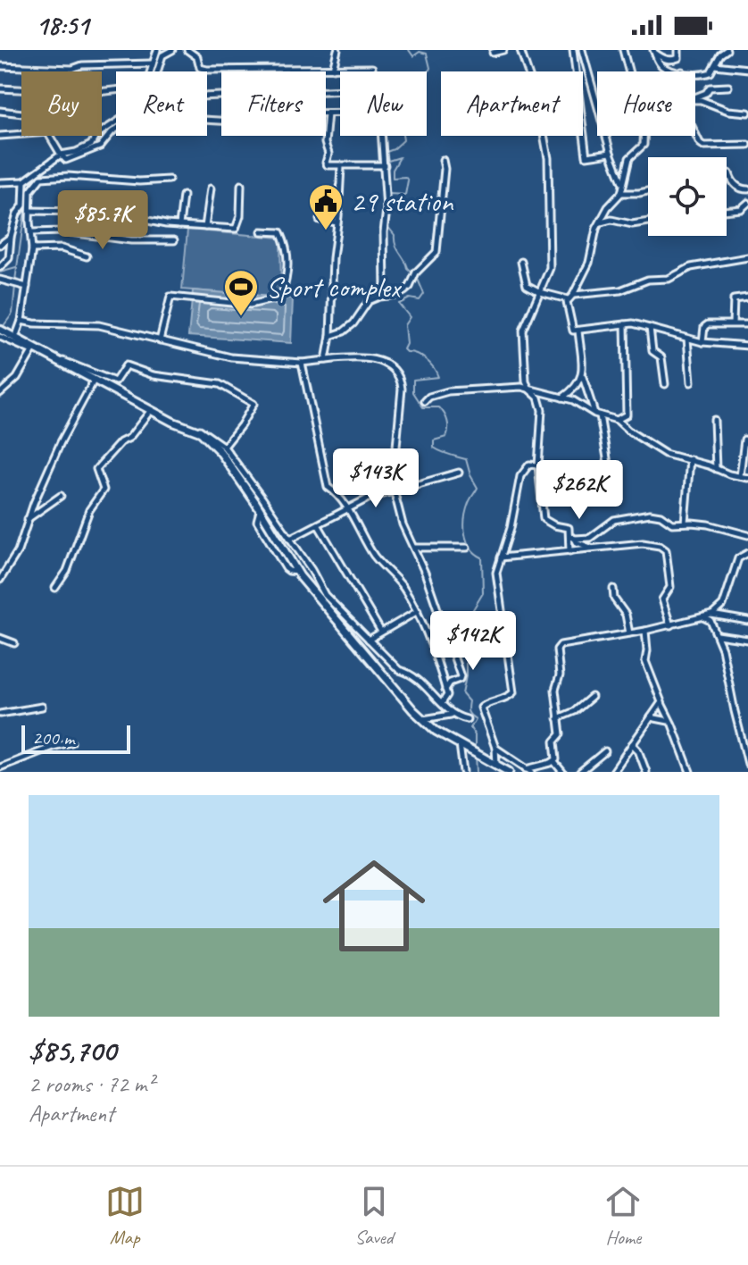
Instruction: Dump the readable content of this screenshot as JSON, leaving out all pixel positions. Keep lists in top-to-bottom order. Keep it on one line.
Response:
{"places":{"public building":["29 station"],"sports":["Sport complex"]},"scale_bar":"200 m","page":{"status":"18:51","chip":["Buy","Rent","Filters","New","Apartment","House"],"price":["$85.7K","$143K","$262K","$142K"],"scale":"200 m","list":[{"name":"$85,700","note":"2 rooms · 72 m² · Apartment"}],"tabs":["Map","Saved","Home"]}}
